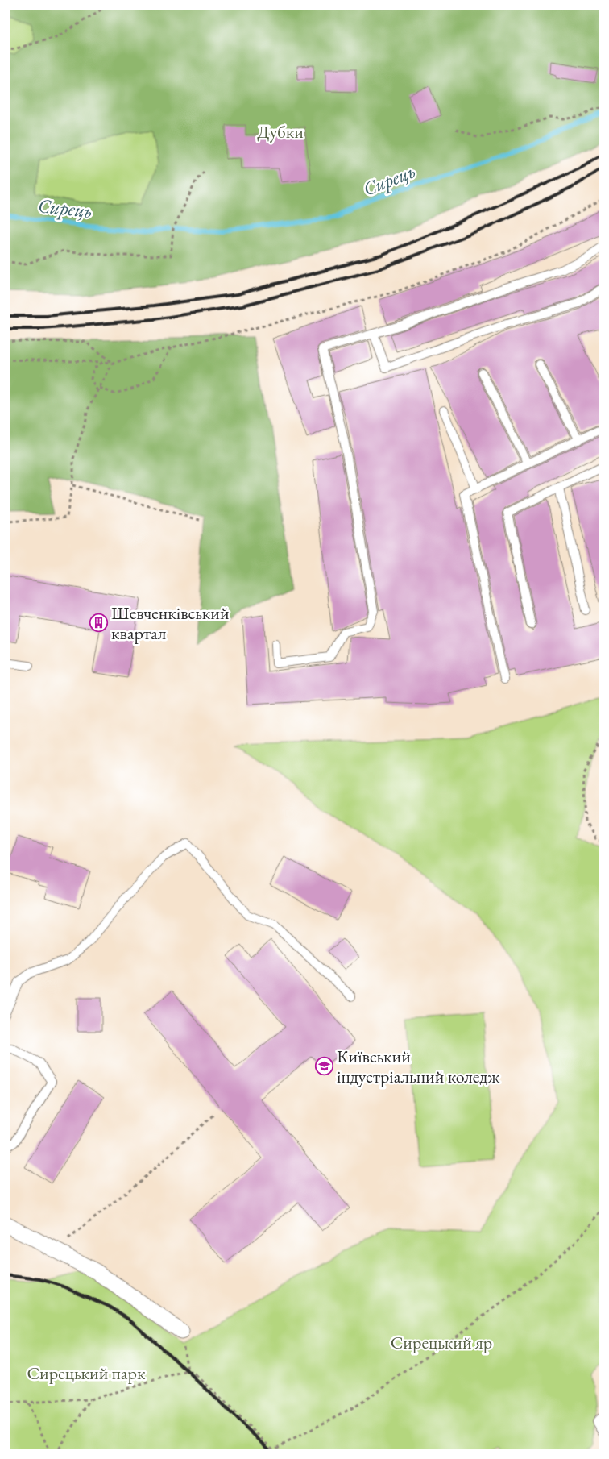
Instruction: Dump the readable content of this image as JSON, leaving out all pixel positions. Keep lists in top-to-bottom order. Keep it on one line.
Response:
{"water":["Сирець"],"parks":["Дубки","Сирецький яр","Сирецький парк"],"places":{"building":["Шевченківський квартал"],"school or university":["Київський індустріальний коледж"]}}
